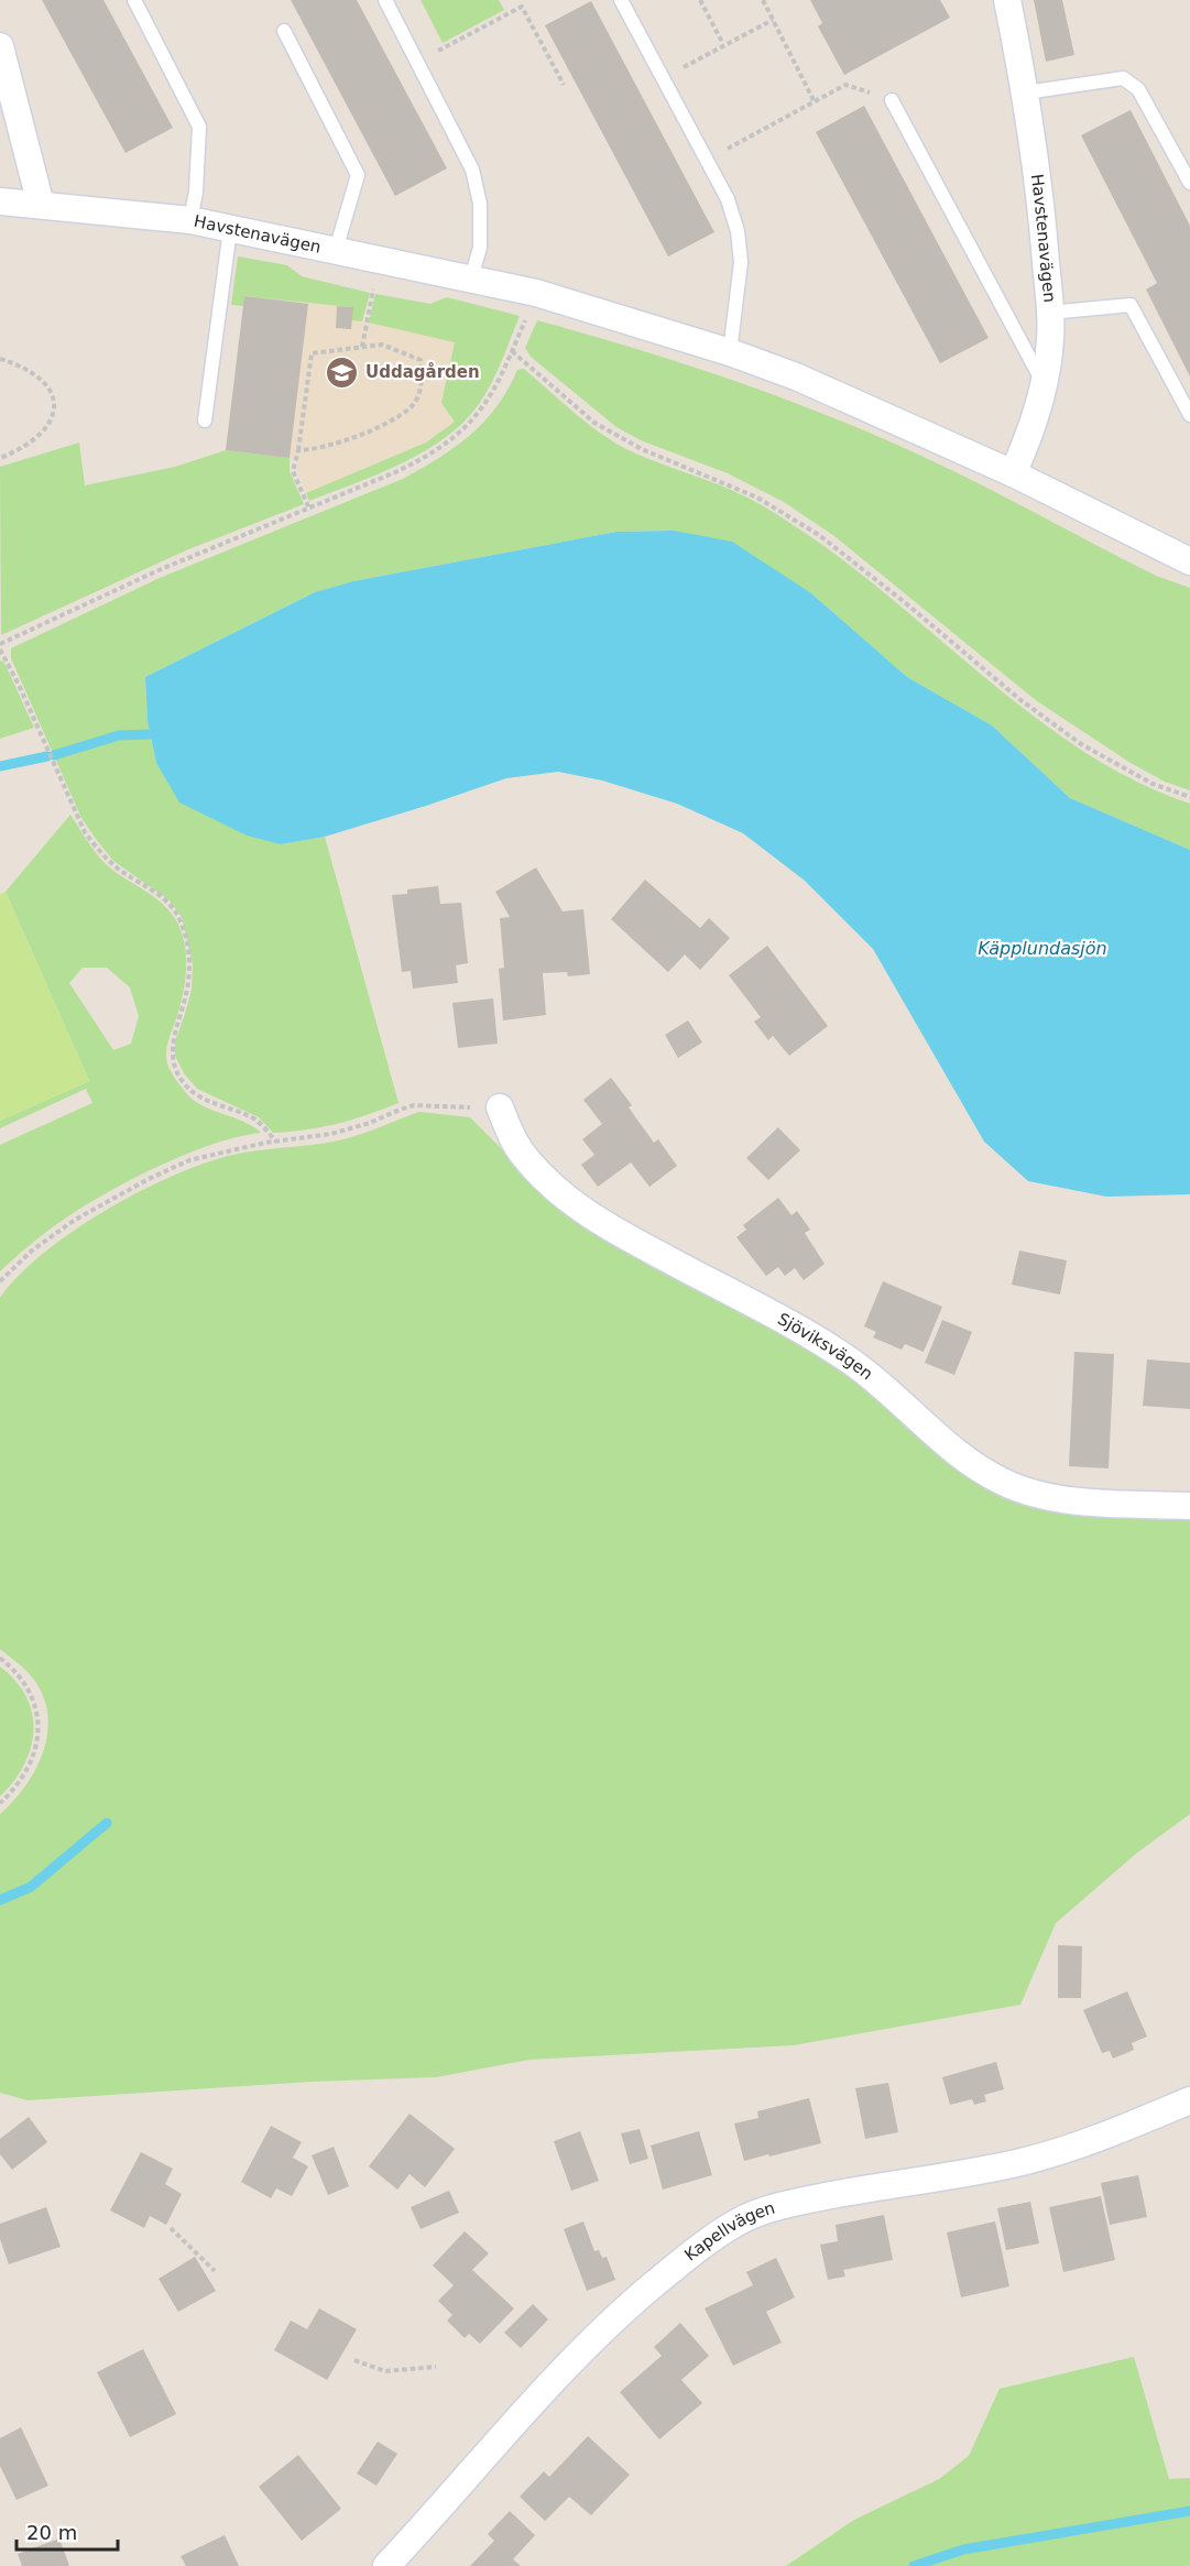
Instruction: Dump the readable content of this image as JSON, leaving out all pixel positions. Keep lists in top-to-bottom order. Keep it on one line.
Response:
{"streets":{"street":["Havstenavägen","Sjöviksvägen","Kapellvägen"]},"water":["Käpplundasjön"],"places":{"school or university":["Uddagården"]},"scale_bar":"20 m"}
